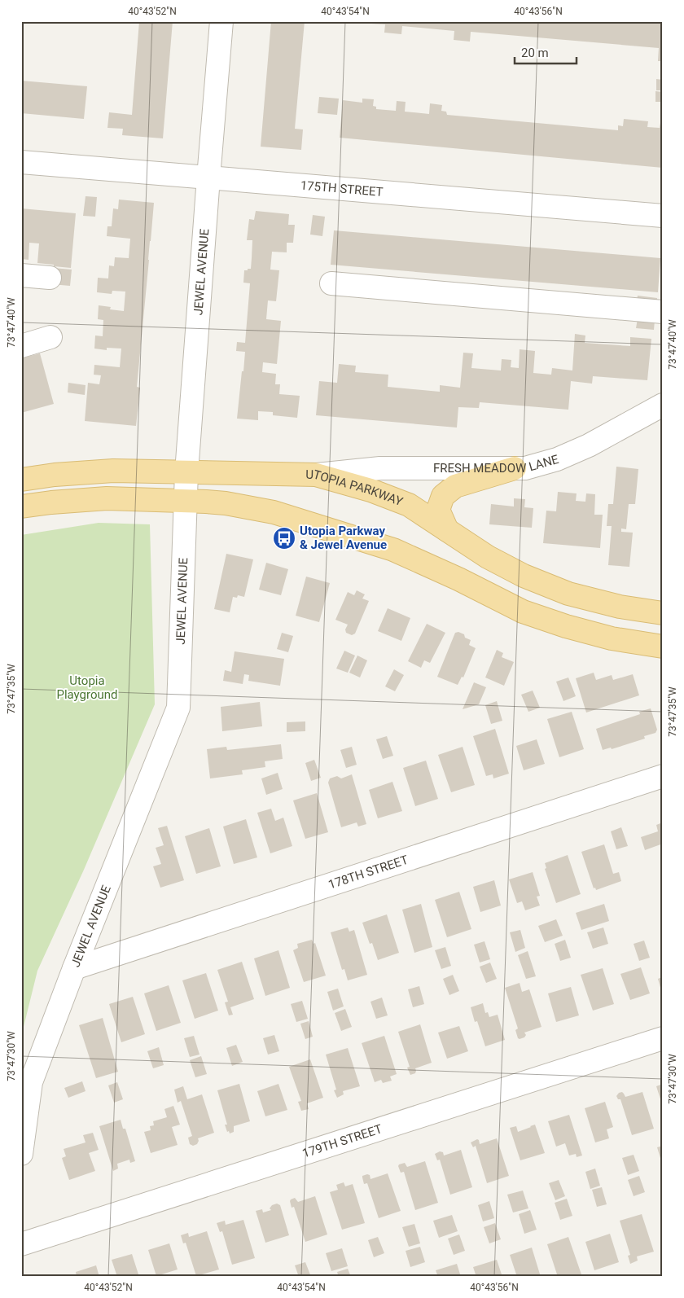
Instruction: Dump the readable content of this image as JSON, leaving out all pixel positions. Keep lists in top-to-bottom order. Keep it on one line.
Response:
{"streets":{"main road":["UTOPIA PARKWAY"],"street":["175TH STREET","JEWEL AVENUE","FRESH MEADOW LANE","178TH STREET","179TH STREET"]},"crossings":[["175TH STREET","JEWEL AVENUE"],["JEWEL AVENUE","UTOPIA PARKWAY"],["JEWEL AVENUE","178TH STREET"],["FRESH MEADOW LANE","UTOPIA PARKWAY"]],"parks":["Utopia Playground"],"places":{"bus stop":["Utopia Parkway & Jewel Avenue"]},"scale_bar":"20 m","coordinates":["40°43'52\"N","40°43'54\"N","40°43'56\"N","73°47'40\"W","73°47'35\"W","73°47'30\"W"]}
